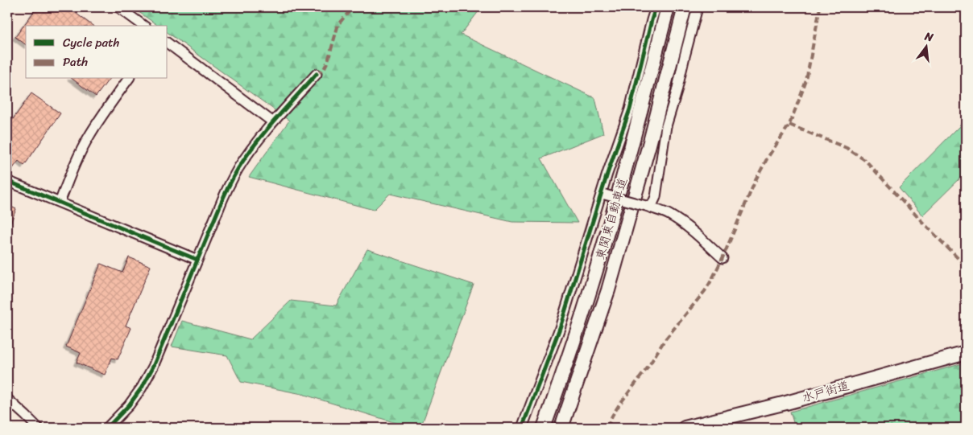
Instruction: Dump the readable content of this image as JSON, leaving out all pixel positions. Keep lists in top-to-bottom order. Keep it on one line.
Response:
{"streets":{"highway":["東関東自動車道","水戸街道"]},"legend":["Cycle path","Path"],"north":"top"}
